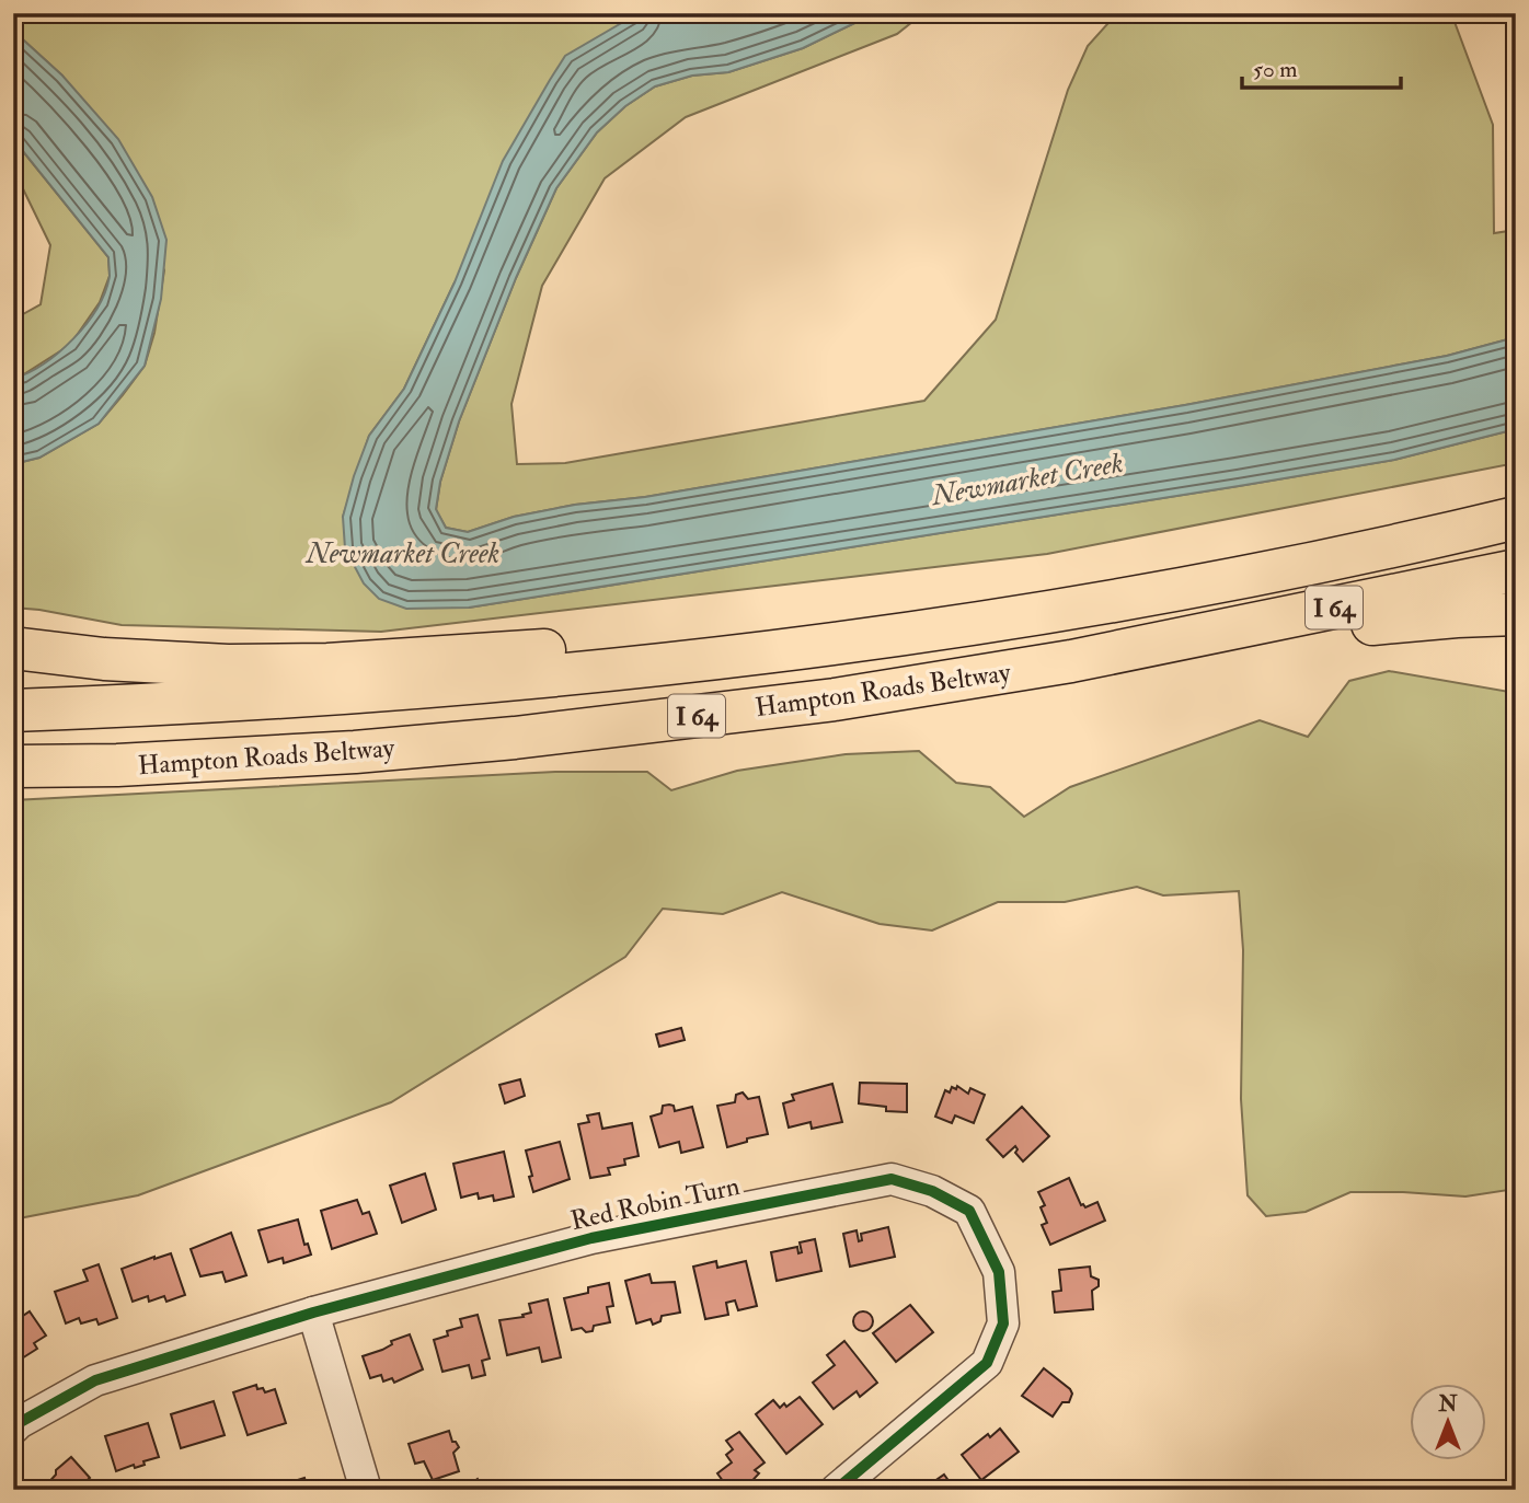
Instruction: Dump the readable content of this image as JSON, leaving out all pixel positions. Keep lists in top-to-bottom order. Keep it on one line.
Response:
{"streets":{"highway":["I 64","Hampton Roads Beltway"],"street":["Red Robin Turn"]},"crossings":[["I 64","Hampton Roads Beltway"]],"water":["Newmarket Creek"],"scale_bar":"50 m","north":"top"}
